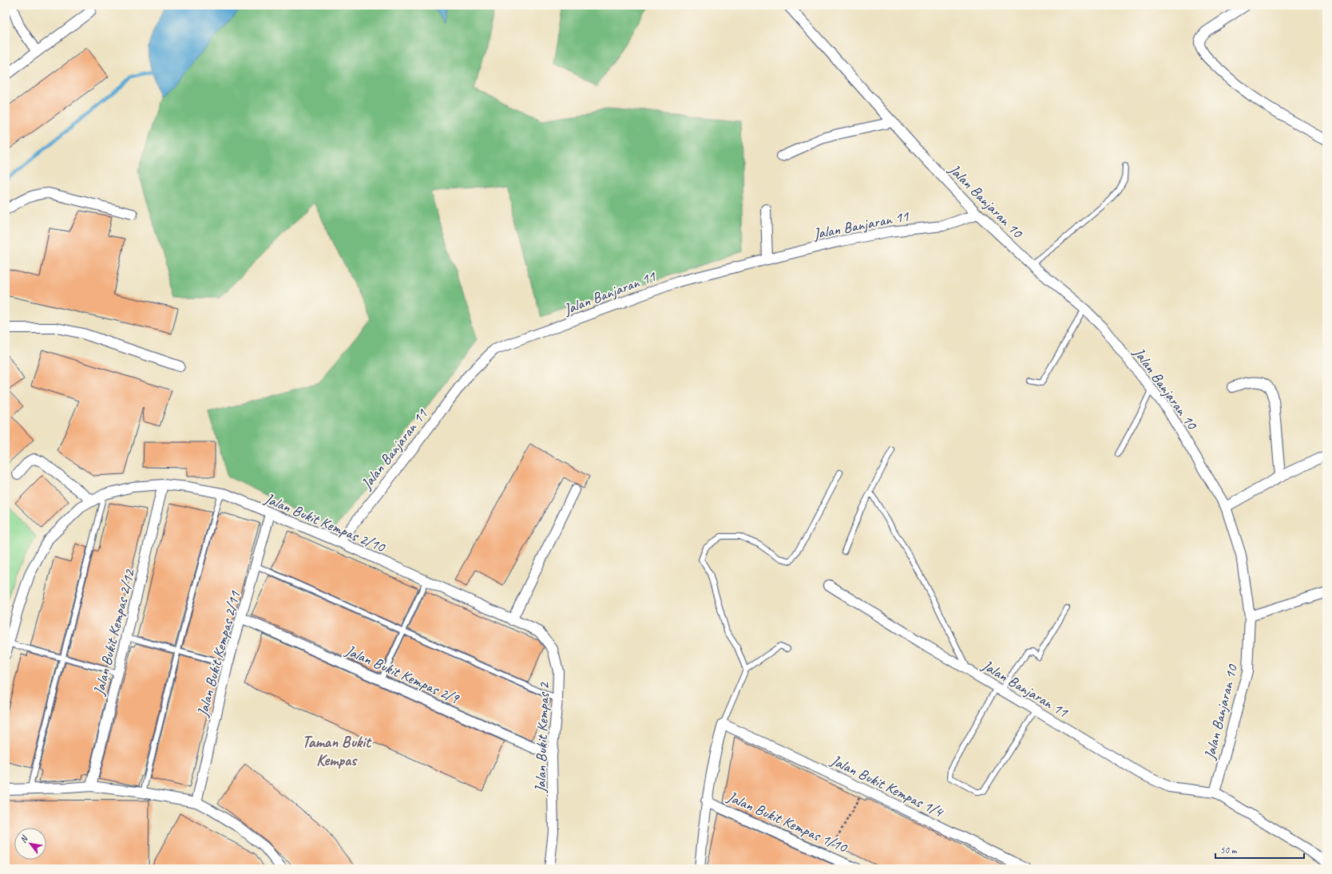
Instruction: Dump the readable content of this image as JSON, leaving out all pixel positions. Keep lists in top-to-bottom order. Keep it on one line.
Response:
{"streets":{"street":["Jalan Banjaran 10","Jalan Banjaran 11","Jalan Bukit Kempas 2/10","Jalan Bukit Kempas 2/12","Jalan Bukit Kempas 2/11","Jalan Bukit Kempas 2/9","Jalan Bukit Kempas 2","Jalan Bukit Kempas 1/4","Jalan Bukit Kempas 1/10"]},"crossings":[["Jalan Banjaran 10","Jalan Banjaran 11"],["Jalan Banjaran 11","Jalan Bukit Kempas 2/10"],["Jalan Bukit Kempas 2/10","Jalan Bukit Kempas 2/12"],["Jalan Bukit Kempas 2/10","Jalan Bukit Kempas 2/11"],["Jalan Bukit Kempas 2/10","Jalan Bukit Kempas 2"],["Jalan Bukit Kempas 2/11","Jalan Bukit Kempas 2/9"],["Jalan Bukit Kempas 2/9","Jalan Bukit Kempas 2"]],"districts":["Taman Bukit Kempas"],"scale_bar":"50 m","north":"top left"}
